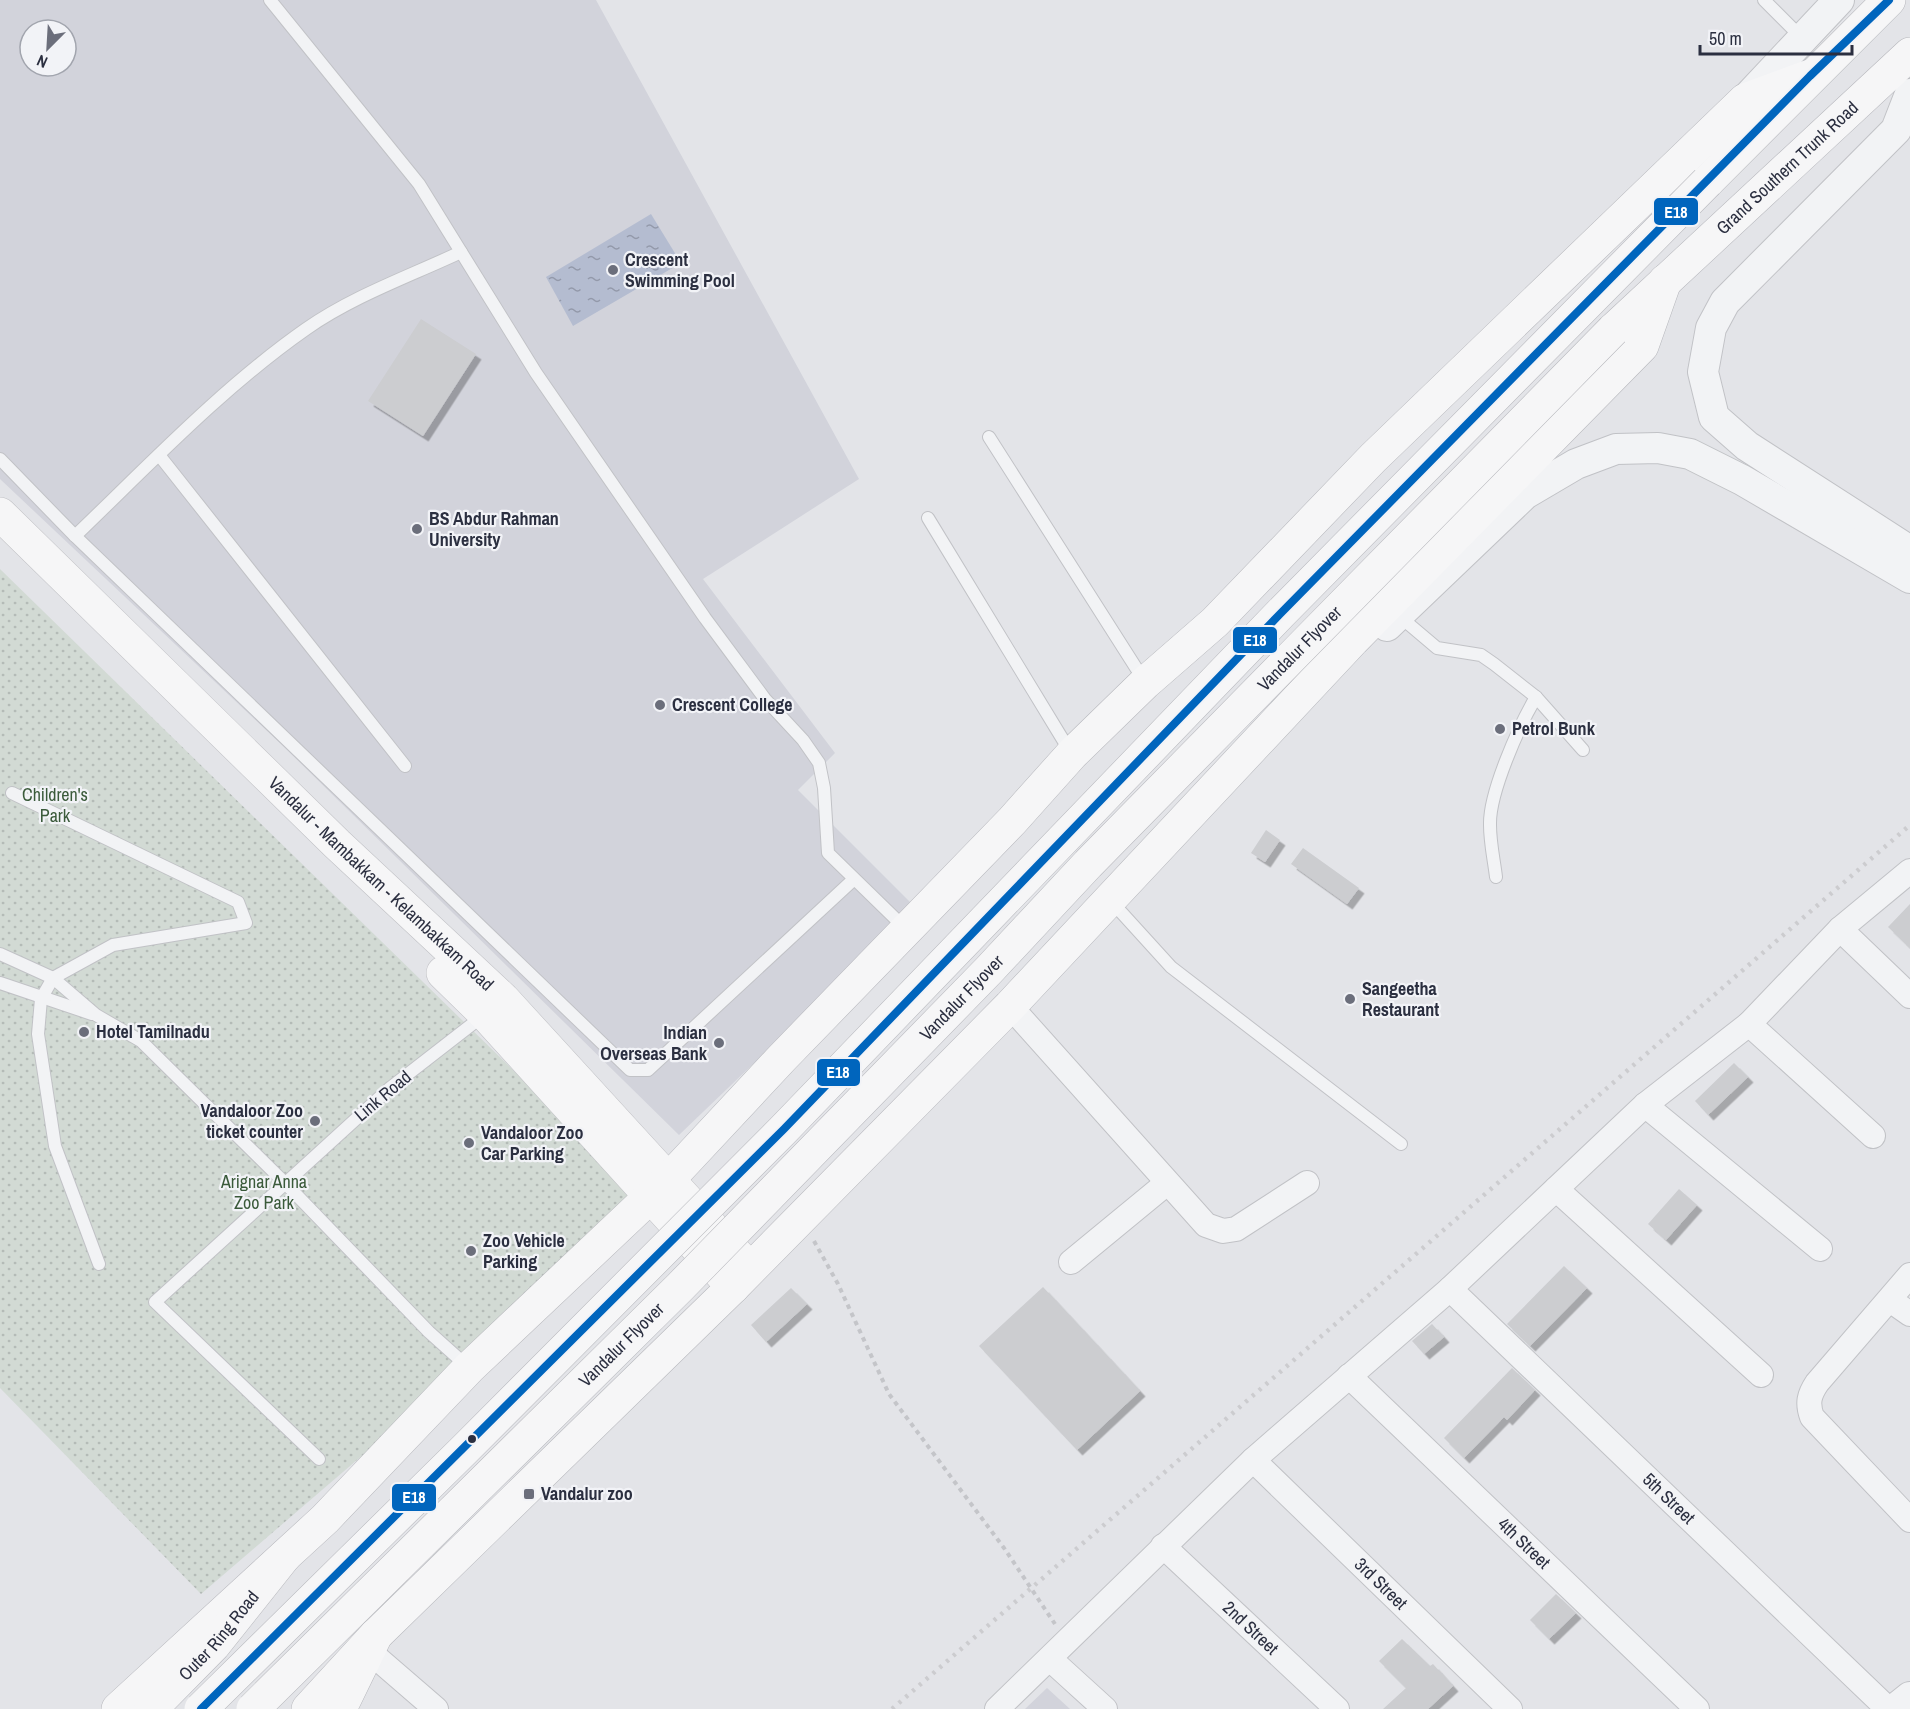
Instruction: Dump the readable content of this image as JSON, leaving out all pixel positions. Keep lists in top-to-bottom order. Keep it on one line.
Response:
{"streets":{"main road":["Grand Southern Trunk Road","Vandalur Flyover","Vandalur - Mambakkam - Kelambakkam Road","Outer Ring Road"],"street":["5th Street","4th Street","3rd Street","2nd Street"],"lane":["Link Road"]},"crossings":[["Grand Southern Trunk Road","Vandalur Flyover"],["Vandalur - Mambakkam - Kelambakkam Road","Link Road"]],"parks":["Children's Park","Arignar Anna Zoo Park"],"places":{"other":["Crescent Swimming Pool","BS Abdur Rahman University","Crescent College","Petrol Bunk","Sangeetha Restaurant","Hotel Tamilnadu","Indian Overseas Bank","Vandaloor Zoo ticket counter","Vandaloor Zoo Car Parking","Zoo Vehicle Parking"],"transit":["Vandalur zoo"]},"lines":["transit line E18"],"scale_bar":"50 m","north":"bottom left"}
